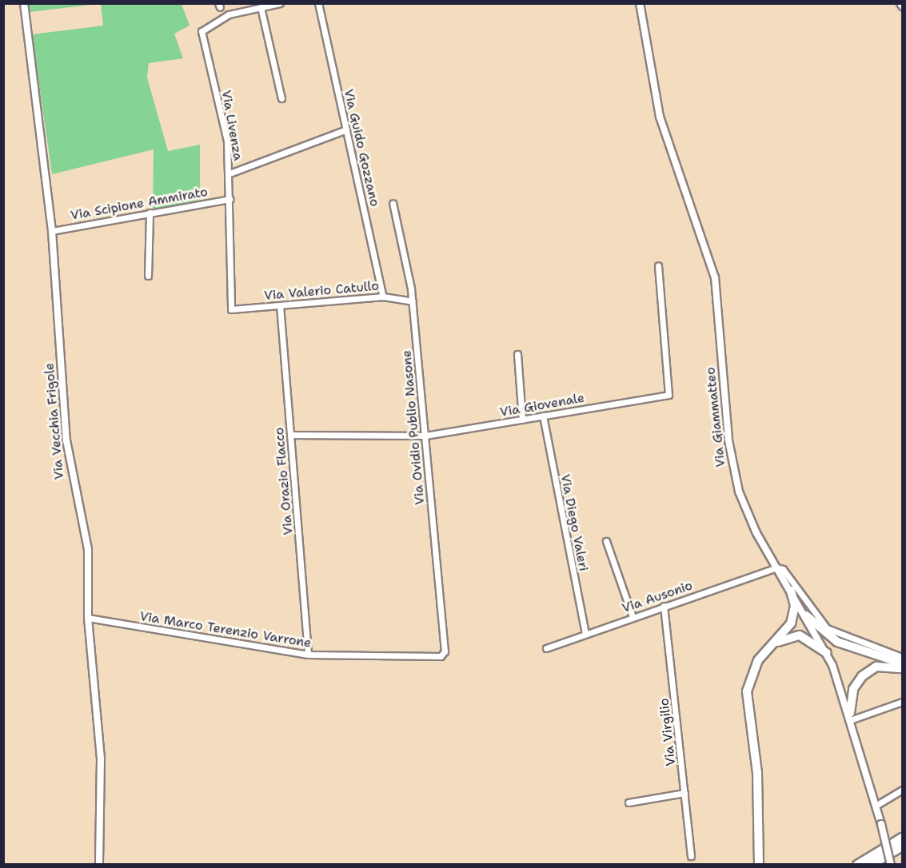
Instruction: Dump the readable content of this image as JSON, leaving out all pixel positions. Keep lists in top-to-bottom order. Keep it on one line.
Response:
{"streets":{"street":["Via Livenza","Via Guido Gozzano","Via Scipione Ammirato","Via Valerio Catullo","Via Giovenale","Via Giammatteo","Via Vecchia Frigole","Via Ovidio Publio Nasone","Via Orazio Flacco","Via Diego Valeri","Via Ausonio","Via Marco Terenzio Varrone","Via Virgilio"]},"crossings":[["Via Livenza","Via Scipione Ammirato"],["Via Livenza","Via Valerio Catullo"],["Via Guido Gozzano","Via Valerio Catullo"],["Via Scipione Ammirato","Via Vecchia Frigole"],["Via Valerio Catullo","Via Ovidio Publio Nasone"],["Via Valerio Catullo","Via Orazio Flacco"],["Via Giovenale","Via Ovidio Publio Nasone"],["Via Giovenale","Via Orazio Flacco"],["Via Giovenale","Via Diego Valeri"],["Via Giammatteo","Via Ausonio"],["Via Vecchia Frigole","Via Marco Terenzio Varrone"],["Via Ovidio Publio Nasone","Via Marco Terenzio Varrone"],["Via Orazio Flacco","Via Marco Terenzio Varrone"],["Via Diego Valeri","Via Ausonio"],["Via Ausonio","Via Virgilio"]]}
